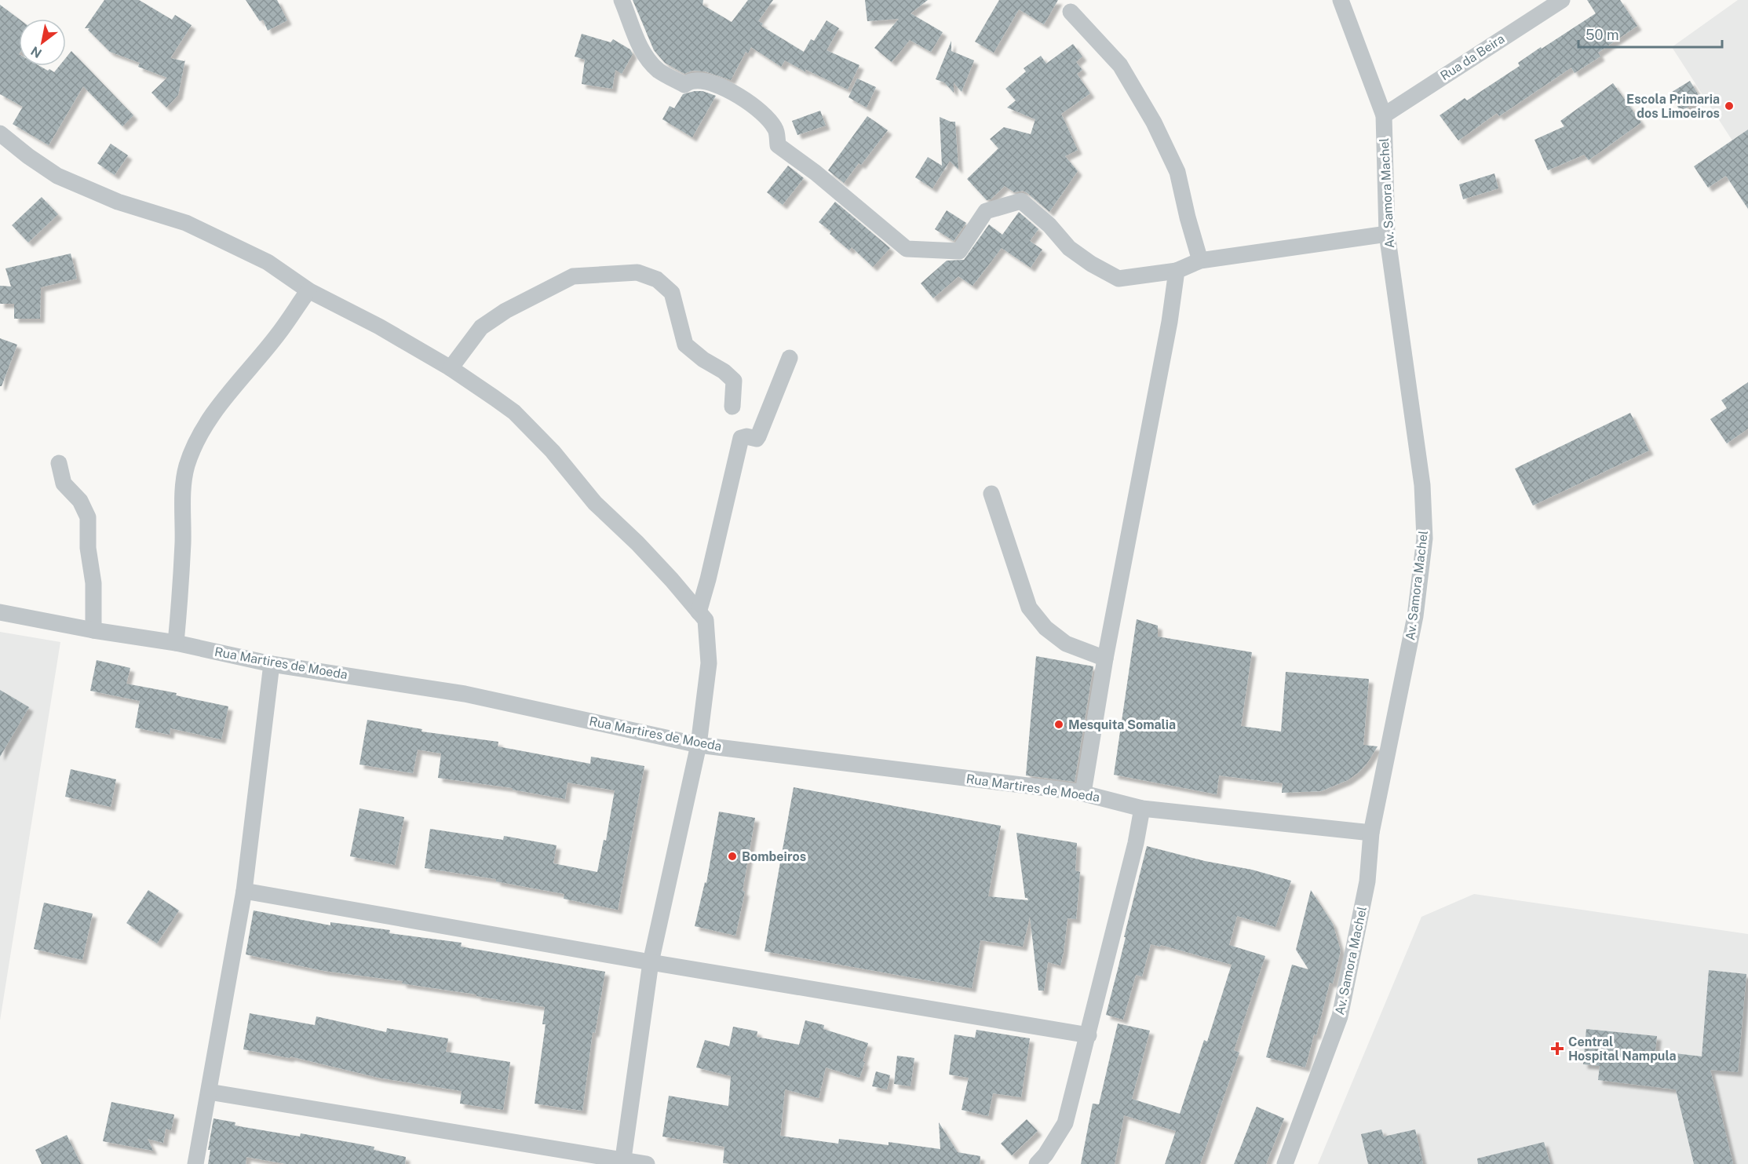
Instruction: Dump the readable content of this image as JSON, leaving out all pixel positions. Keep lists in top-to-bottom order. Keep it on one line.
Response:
{"streets":{"street":["Rua da Beira","Av. Samora Machel","Rua Martires de Moeda"]},"crossings":[["Rua da Beira","Av. Samora Machel"],["Av. Samora Machel","Rua Martires de Moeda"]],"places":{"other":["Escola Primaria dos Limoeiros","Mesquita Somalia","Bombeiros"],"health":["Central Hospital Nampula"]},"scale_bar":"50 m","north":"bottom left"}
